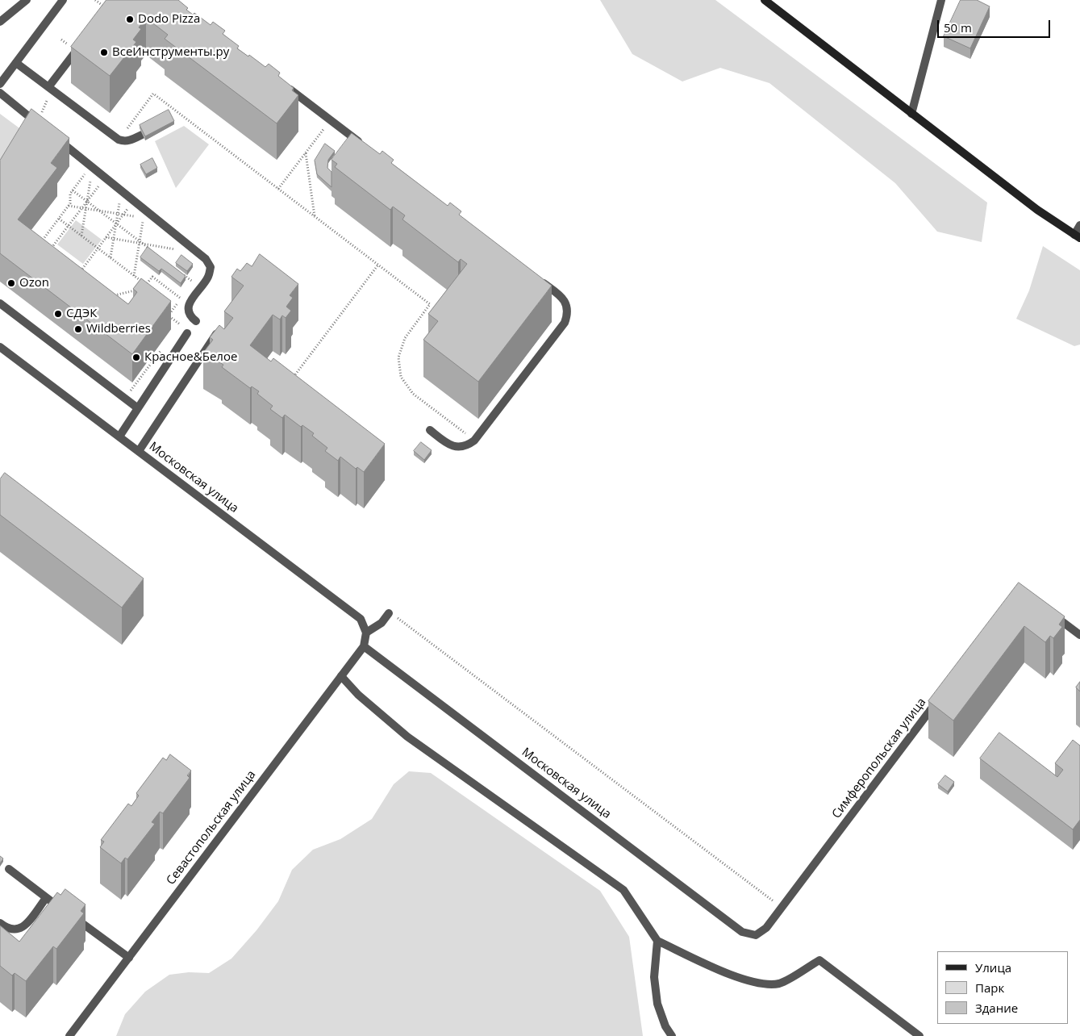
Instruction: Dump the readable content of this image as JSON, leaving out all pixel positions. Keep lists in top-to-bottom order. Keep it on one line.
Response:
{"streets":{"street":["Московская улица","Симферопольская улица","Севастопольская улица"]},"crossings":[["Московская улица","Симферопольская улица"],["Московская улица","Севастопольская улица"]],"places":["Dodo Pizza","ВсеИнструменты.ру","Ozon","СДЭК","Wildberries","Красное&Белое"],"legend":["Улица","Парк","Здание"],"scale_bar":"50 m"}
